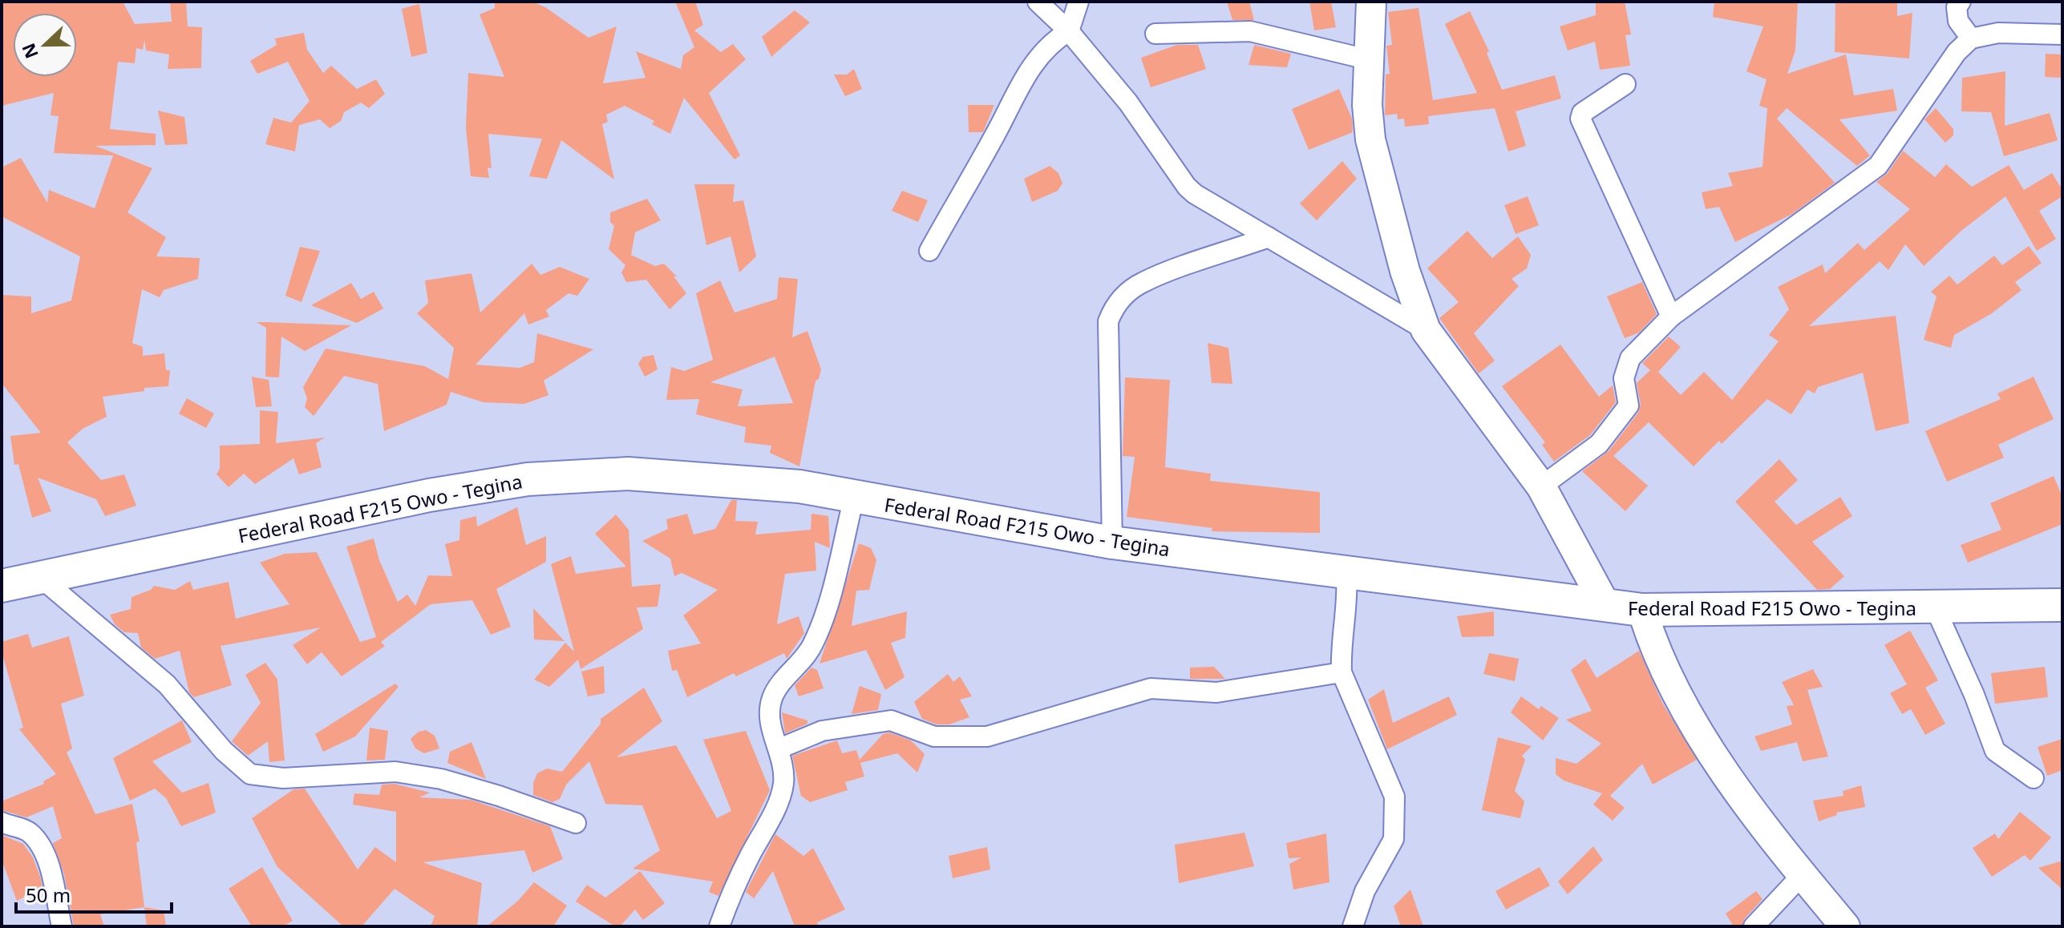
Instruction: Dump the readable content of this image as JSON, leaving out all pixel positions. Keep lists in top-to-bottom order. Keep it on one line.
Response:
{"streets":{"main road":["Federal Road F215 Owo - Tegina"]},"scale_bar":"50 m","north":"left"}
